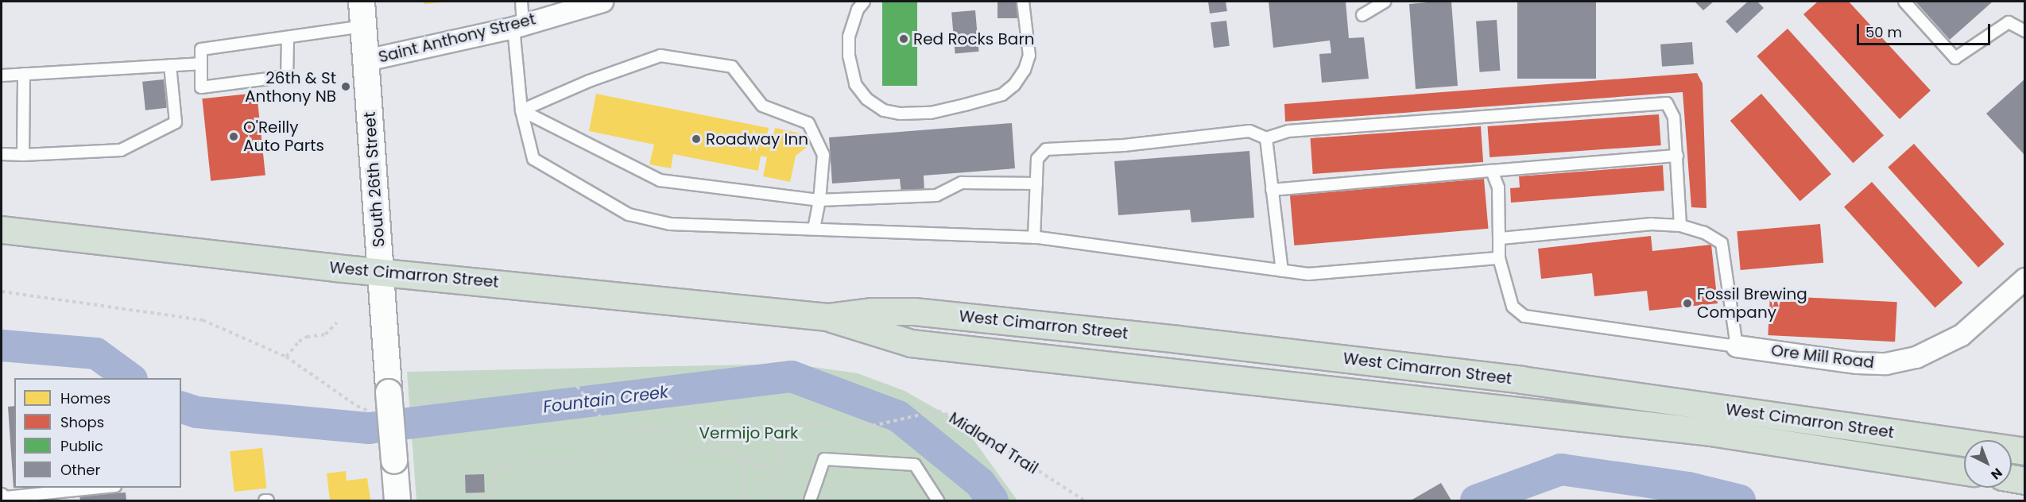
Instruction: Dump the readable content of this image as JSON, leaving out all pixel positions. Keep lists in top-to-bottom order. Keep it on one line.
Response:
{"streets":{"highway":["West Cimarron Street"],"street":["Saint Anthony Street","South 26th Street","Ore Mill Road"],"path":["Midland Trail"]},"crossings":[["Saint Anthony Street","South 26th Street"],["South 26th Street","West Cimarron Street"],["South 26th Street","Midland Trail"]],"water":["Fountain Creek"],"parks":["Vermijo Park"],"places":["Red Rocks Barn","26th & St Anthony NB","O'Reilly Auto Parts","Roadway Inn","Fossil Brewing Company"],"legend":["Homes","Shops","Public","Other"],"scale_bar":"50 m","north":"bottom right"}
